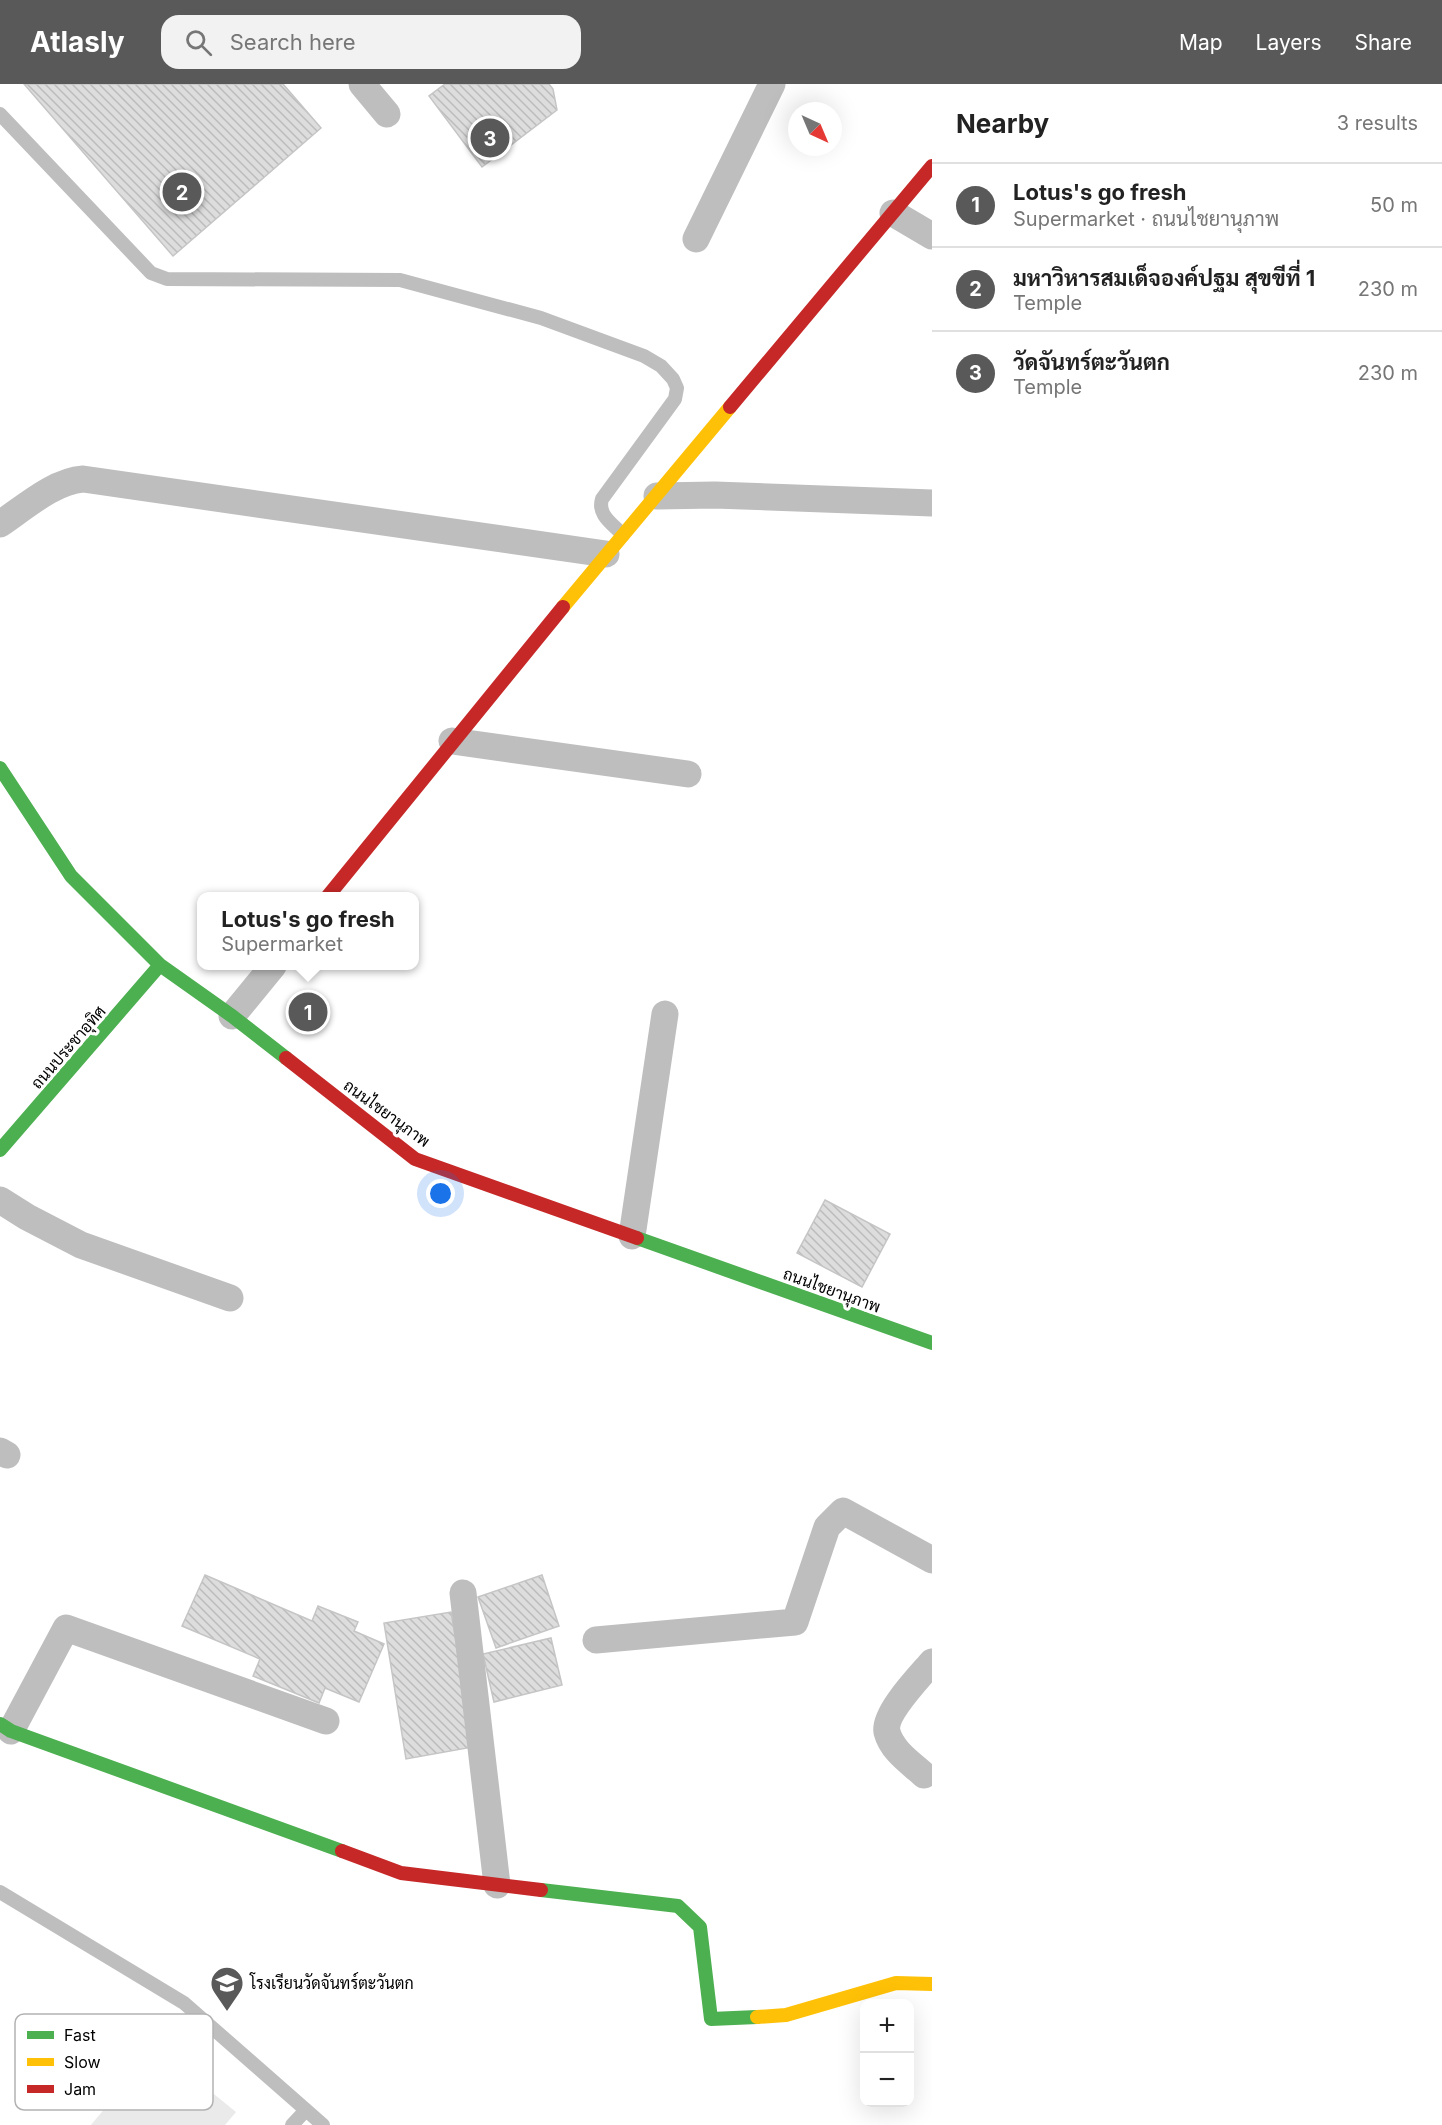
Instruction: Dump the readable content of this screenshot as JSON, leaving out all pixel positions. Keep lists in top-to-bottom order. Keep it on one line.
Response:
{"streets":{"street":["ถนนประชาอุทิศ","ถนนไชยานุภาพ"]},"crossings":[["ถนนประชาอุทิศ","ถนนไชยานุภาพ"]],"places":{"school or university":["โรงเรียนวัดจันทร์ตะวันตก"]},"legend":["Fast","Slow","Jam"],"north":"bottom right","page":{"header":"Atlasly","search":"Search here","nav":["Map","Layers","Share"],"heading":["Nearby","3 results"],"pins":["3","2","1"],"list":[{"mark":"1","name":"Lotus's go fresh","note":"Supermarket · ถนนไชยานุภาพ","value":"50 m"},{"mark":"2","name":"มหาวิหารสมเด็จองค์ปฐม สุขขีที่ 1","note":"Temple","value":"230 m"},{"mark":"3","name":"วัดจันทร์ตะวันตก","note":"Temple","value":"230 m"}],"popup":["Lotus's go fresh","Supermarket"],"map_buttons":["+","−"]}}
